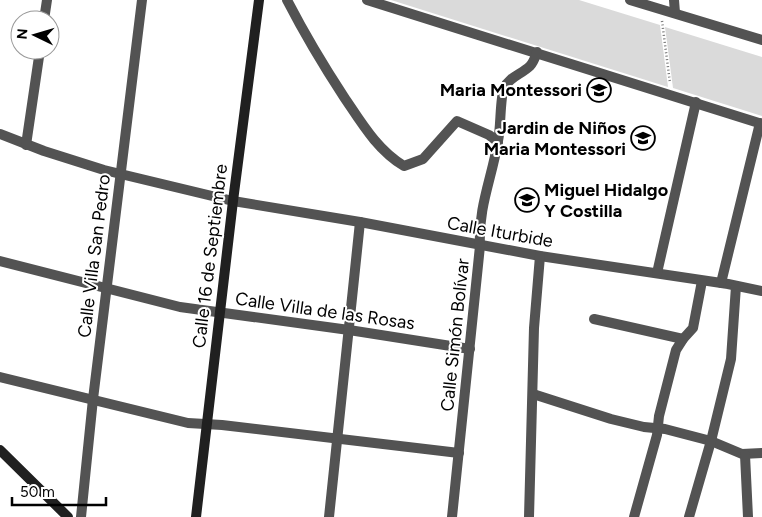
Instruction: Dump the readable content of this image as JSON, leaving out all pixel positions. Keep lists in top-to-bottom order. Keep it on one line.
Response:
{"streets":{"street":["Calle Iturbide","Calle Villa San Pedro","Calle 16 de Septiembre","Calle Villa de las Rosas","Calle Simón Bolívar"]},"crossings":[["Calle Iturbide","Calle Villa San Pedro"],["Calle Iturbide","Calle 16 de Septiembre"],["Calle Iturbide","Calle Simón Bolívar"],["Calle Villa San Pedro","Calle Villa de las Rosas"],["Calle 16 de Septiembre","Calle Villa de las Rosas"],["Calle Villa de las Rosas","Calle Simón Bolívar"]],"places":{"school or university":["Maria Montessori","Jardin de Niños Maria Montessori","Miguel Hidalgo Y Costilla"]},"scale_bar":"50 m","north":"left"}
